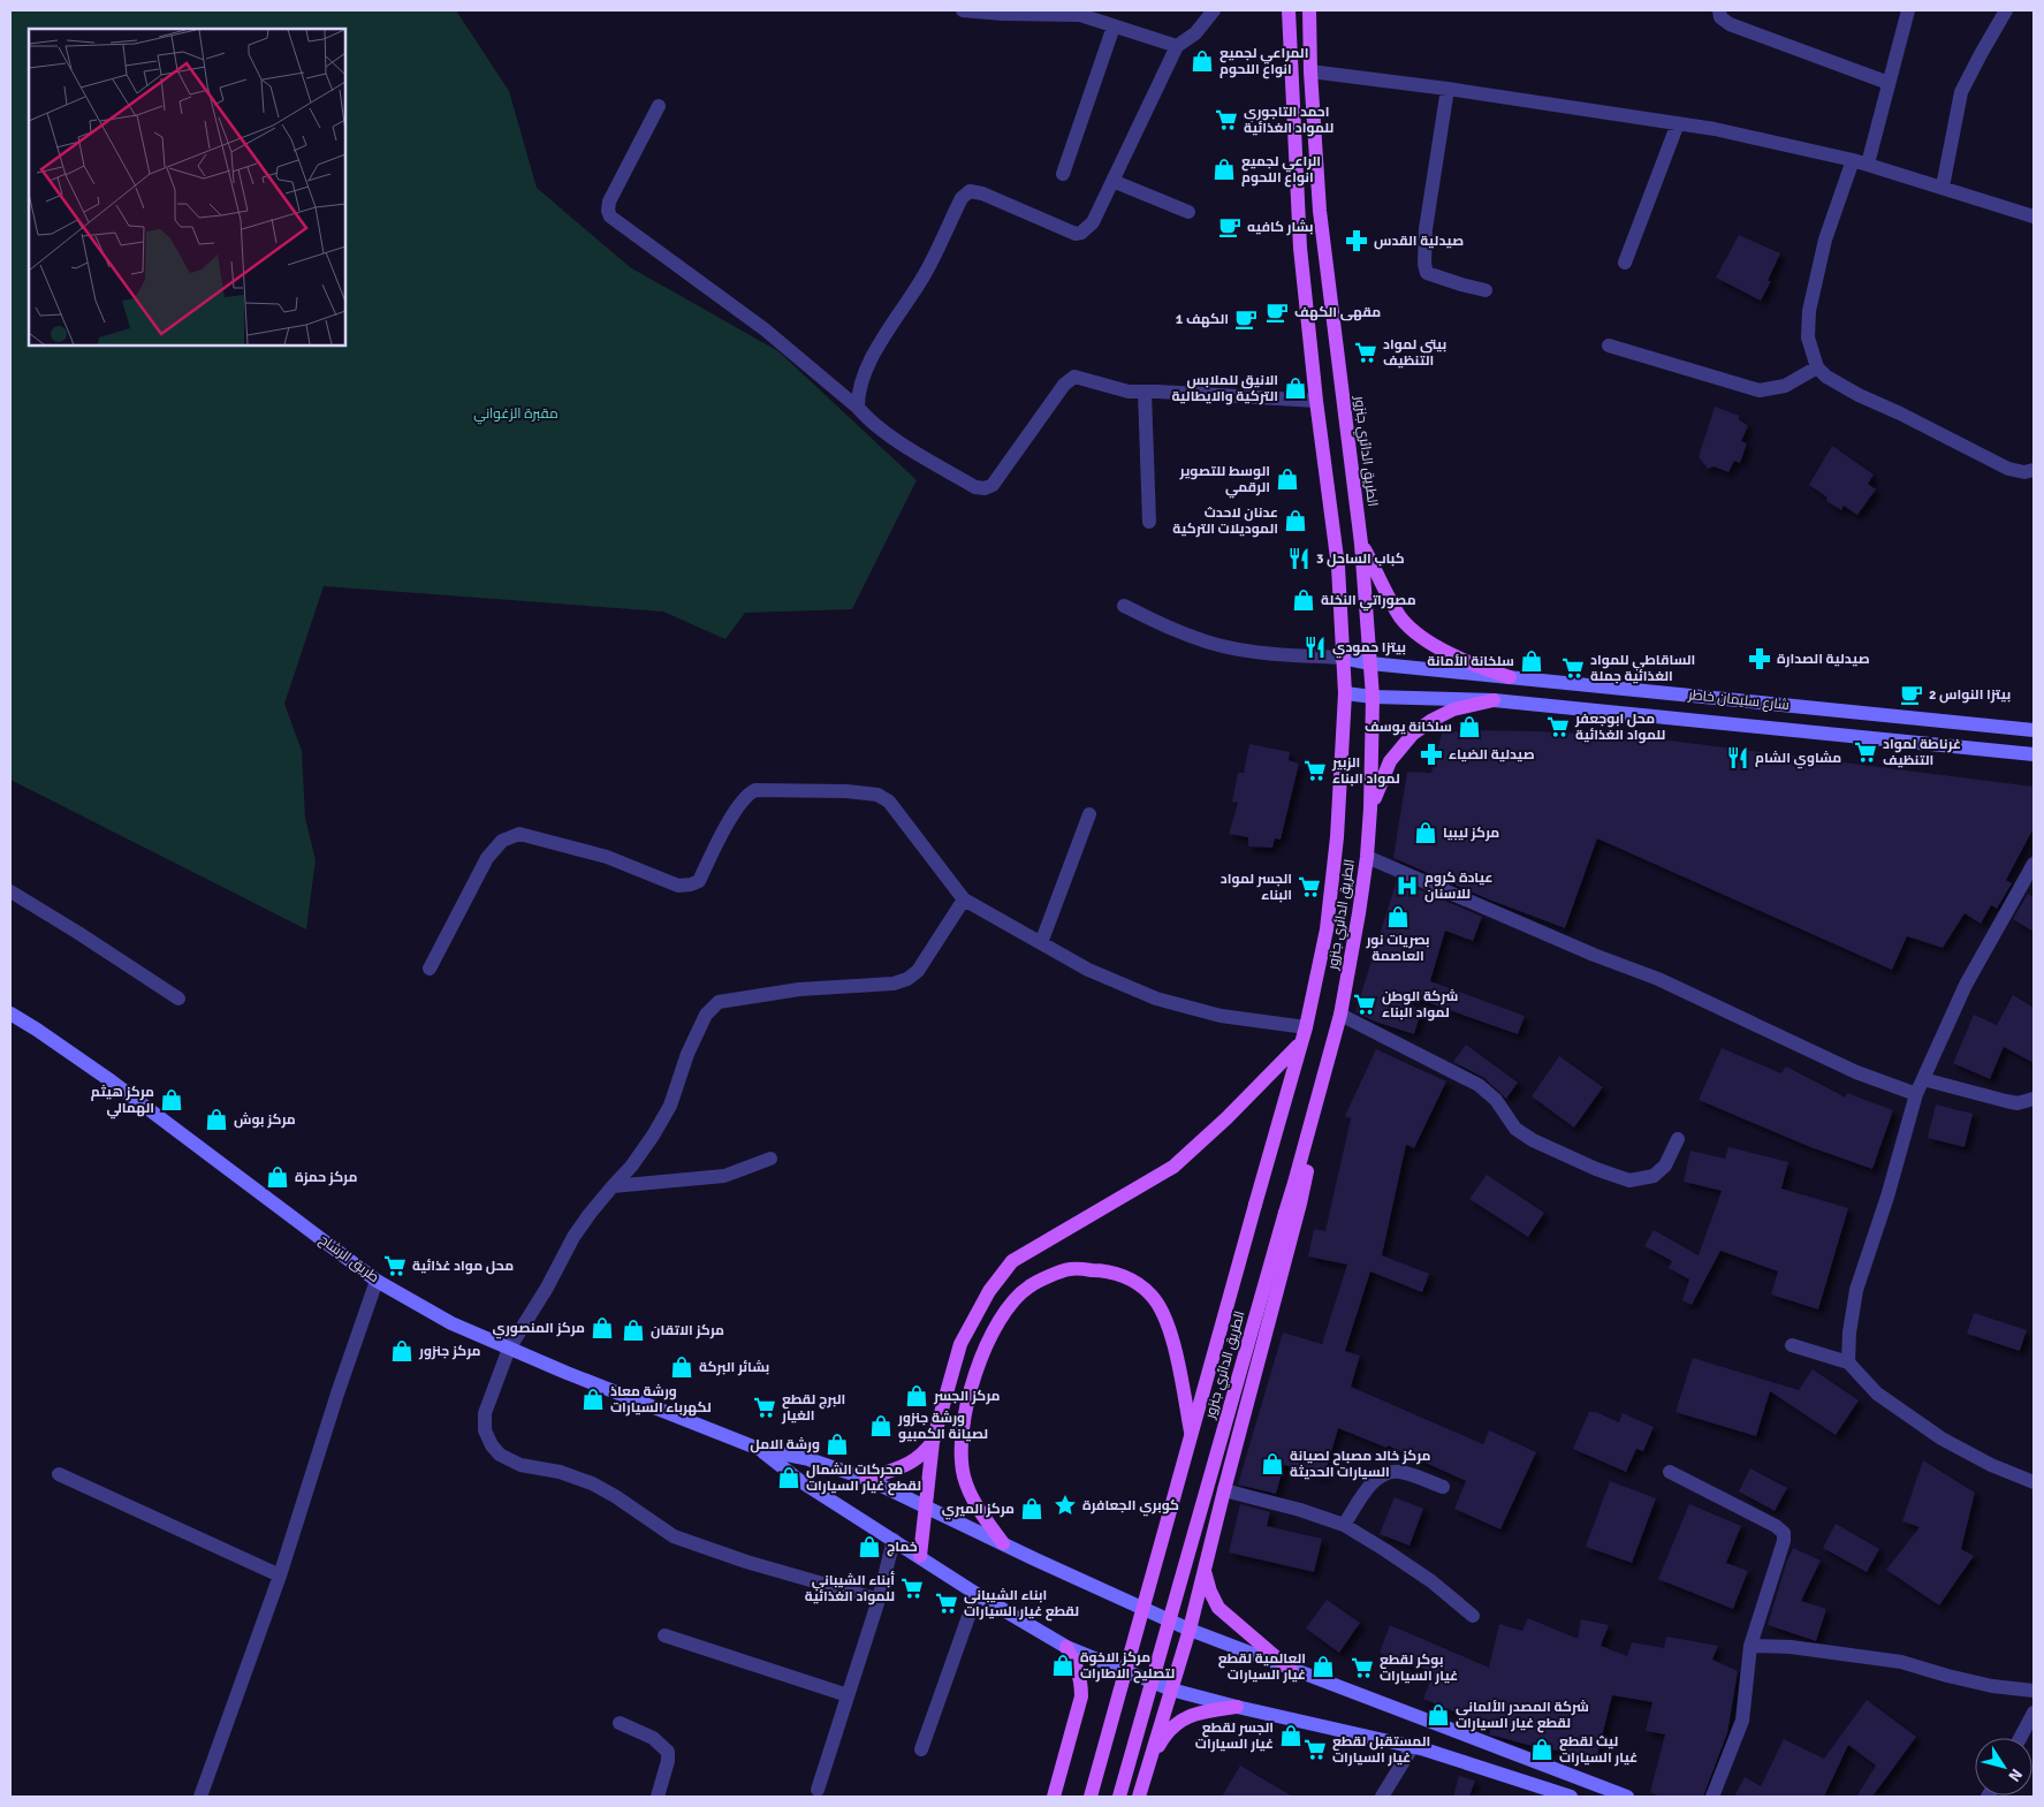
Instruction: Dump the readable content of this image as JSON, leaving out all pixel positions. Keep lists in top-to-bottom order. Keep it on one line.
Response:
{"streets":{"main road":["الطريق الدائري جنزور","شارع سليمان خاطر","طريق الرشاح"]},"crossings":[["الطريق الدائري جنزور","شارع سليمان خاطر"]],"parks":["مقبرة الزغواني"],"places":{"shop":["المراعي لجميع انواع اللحوم","الراعي لجميع انواع اللحوم","الانيق للملابس التركية والايطالية","الوسط للتصوير الرقمي","عدنان لاحدث الموديلات التركية","مصوراتي النخلة","سلخانة الأمانة","سلخانة يوسف","مركز ليبيا","بصريات نور العاصمة","مركز هيثم الهمالي","مركز بوش","مركز حمزة","مركز المنصوري","مركز الاتقان","مركز جنزور","بشائر البركة","مركز الجسر","ورشة معاذ لكهرباء السيارات","ورشة جنزور لصيانة الكمبيو","ورشة الامل","مركز خالد مصباح لصيانة السيارات الحديثة","محركات الشمال لقطع غيار السيارات","مركز الميري","خماج","مركز الاخوة لتصليح الاطارات","العالمية لقطع غيار السيارات","شركة المصدر الألماني لقطع غيار السيارات","الجسر لقطع غيار السيارات","ليث لقطع غيار السيارات"],"supermarket":["احمد التاجوري للمواد الغذائية","بيتي لمواد التنظيف","الساقاطي للمواد الغذائية جملة","محل ابوجعفر للمواد الغذائية","غرناطة لمواد التنظيف","الزبير لمواد البناء","الجسر لمواد البناء","شركة الوطن لمواد البناء","محل مواد غذائية","البرج لقطع الغيار","أبناء الشيباني للمواد الغذائية","ابناء الشيباني لقطع غيار السيارات","بوكر لقطع غيار السيارات","المستقبل لقطع غيار السيارات"],"cafe":["بشار كافيه","مقهى الكهف","الكهف 1","بيتزا النواس 2"],"pharmacy":["صيدلية القدس","صيدلية الصدارة","صيدلية الضياء"],"restaurant":["كباب الساحل 3","بيتزا حمودي","مشاوي الشام"],"hospital":["عيادة كروم للاسنان"],"place":["كوبري الجعافرة"]},"north":"bottom right"}
